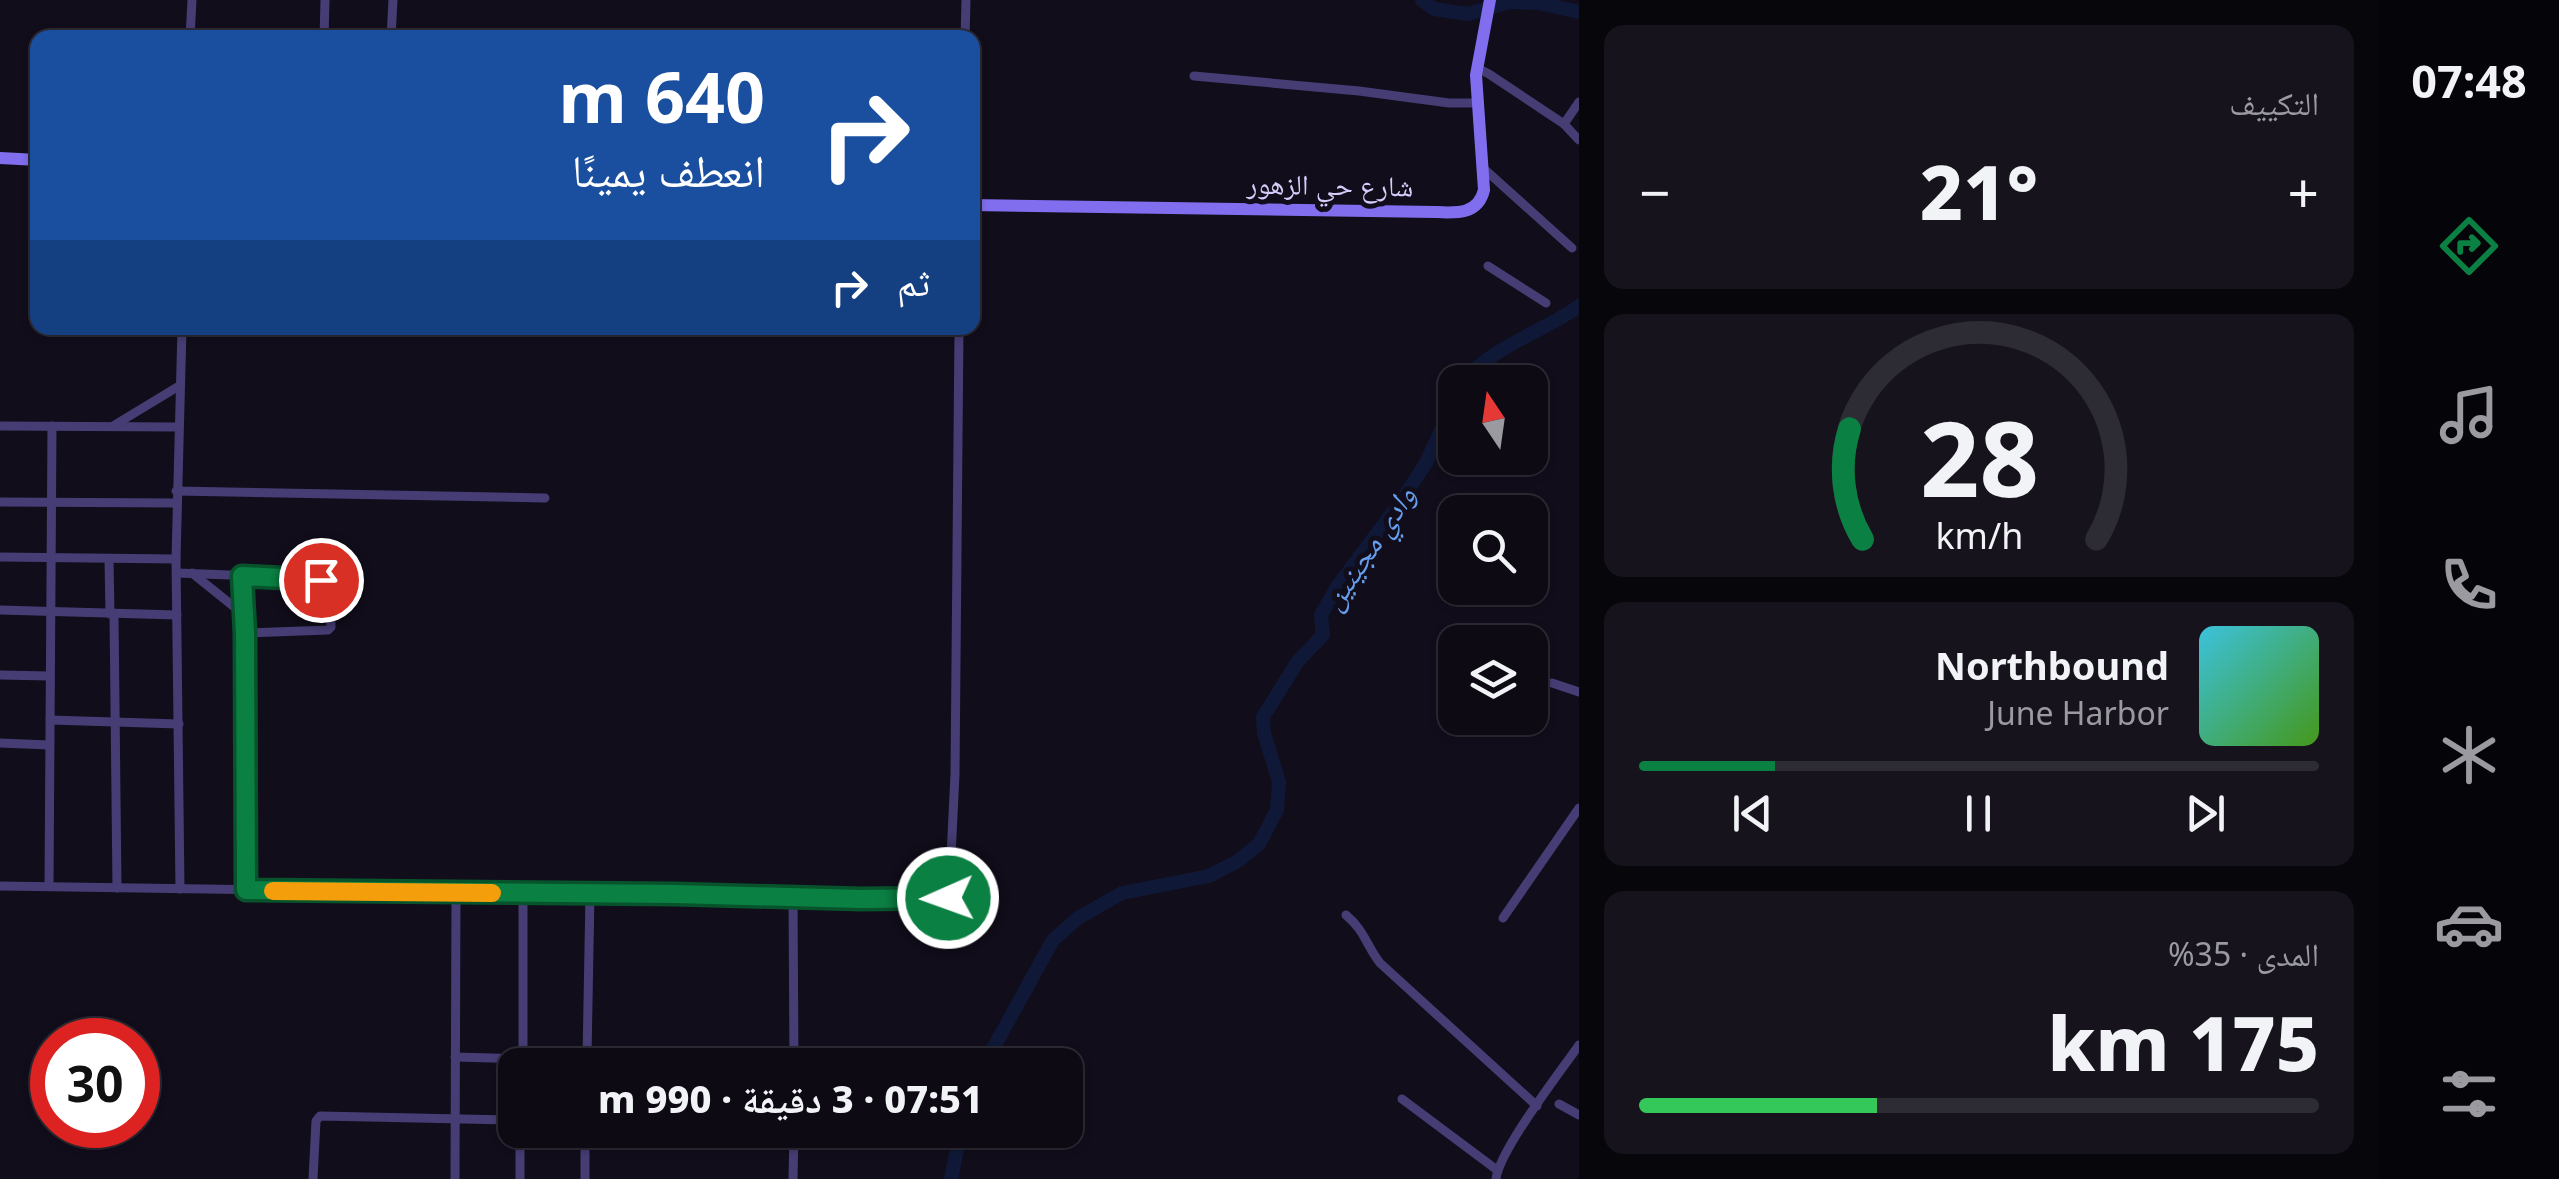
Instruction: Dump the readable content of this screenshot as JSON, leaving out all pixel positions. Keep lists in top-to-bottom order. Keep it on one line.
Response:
{"streets":{"street":["شارع حي الزهور"]},"water":["وادي مجينين"],"north":"top","page":{"tabs":"07:48","tile":["التكييف",["المدى · 35%","175 km"]],"turn":["640 m","انعطف يمينًا"],"heat":["−","21°","+"],"then":"ثم","song":["Northbound","June Harbor"],"limit":"30","trip":"07:51 · 3 دقيقة · 990 m","gauge":["28","km/h"]}}
